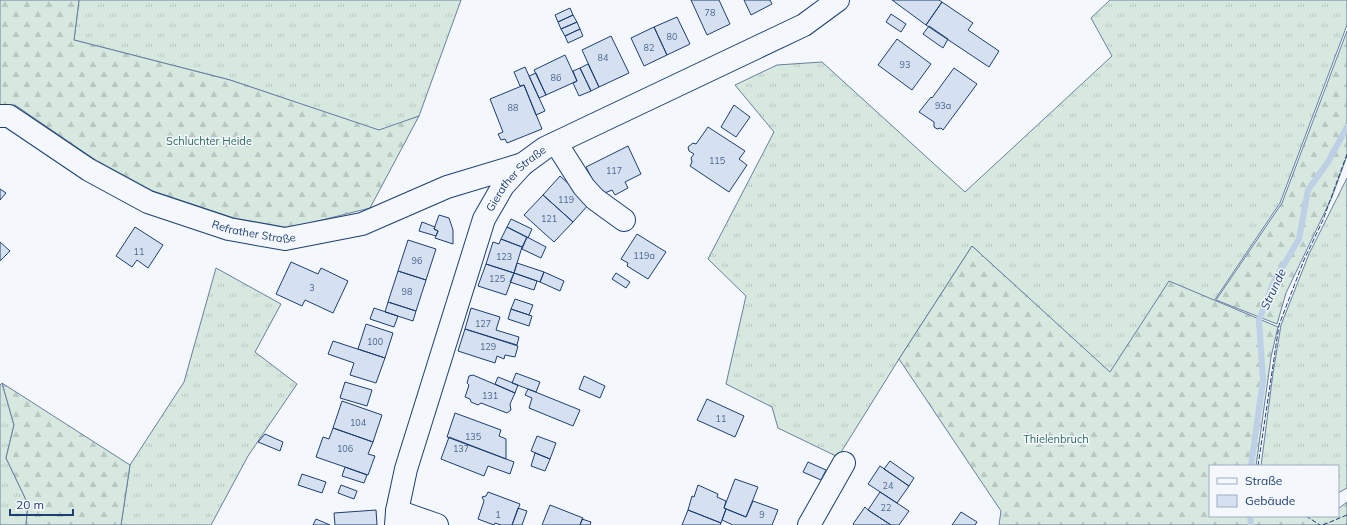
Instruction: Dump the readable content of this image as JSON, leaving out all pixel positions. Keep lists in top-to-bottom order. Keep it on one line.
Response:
{"streets":{"street":["Gierather Straße","Refrather Straße"]},"crossings":[["Gierather Straße","Refrather Straße"]],"water":["Strunde"],"parks":["Schluchter Heide","Thielenbruch"],"house_numbers":["78","80","82","84","93","86","93a","88","115","117","119","121","11","119a","123","96","125","3","98","127","100","129","131","11","104","135","106","137","24","22","1","9"],"legend":["Straße","Gebäude"],"scale_bar":"20 m"}
